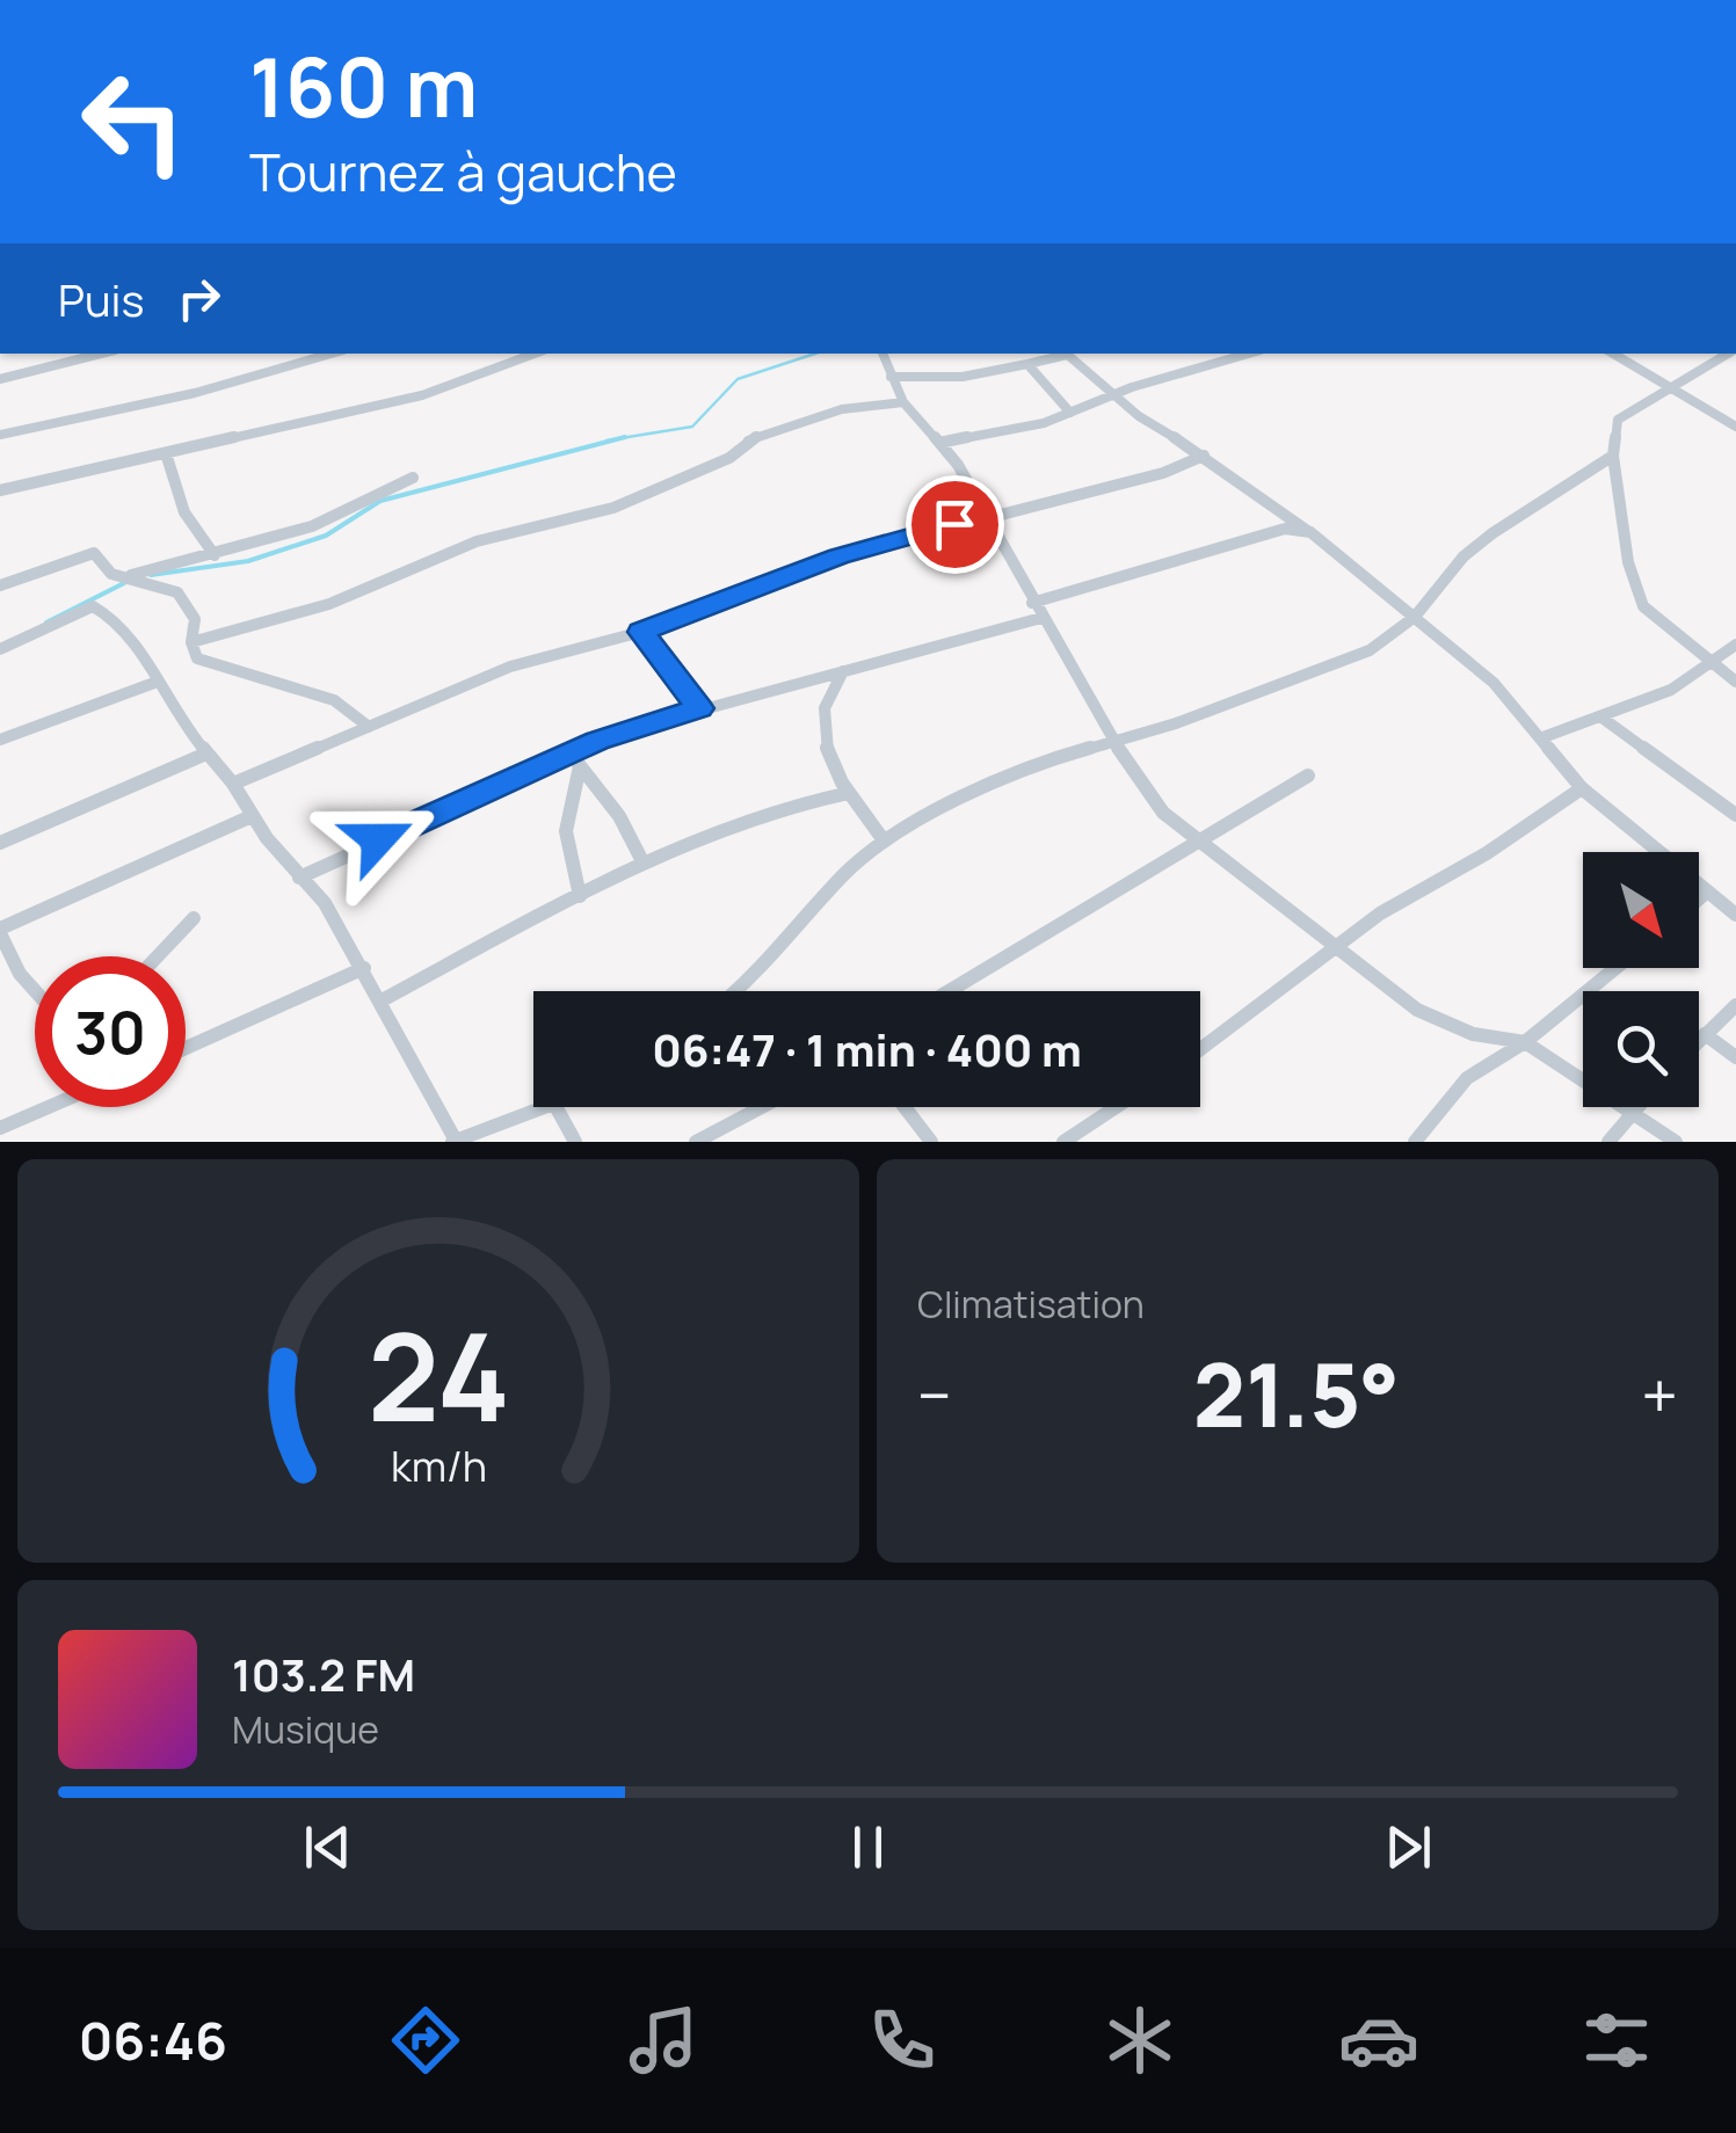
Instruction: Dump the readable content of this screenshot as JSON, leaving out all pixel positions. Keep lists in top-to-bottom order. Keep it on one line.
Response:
{"north":"bottom right","page":{"turn":["160 m","Tournez à gauche"],"then":"Puis","limit":"30","trip":"06:47 · 1 min · 400 m","tile":"Climatisation","heat":["−","21.5°","+"],"song":["103.2 FM","Musique"],"tabs":"06:46","gauge":["24","km/h"]}}
